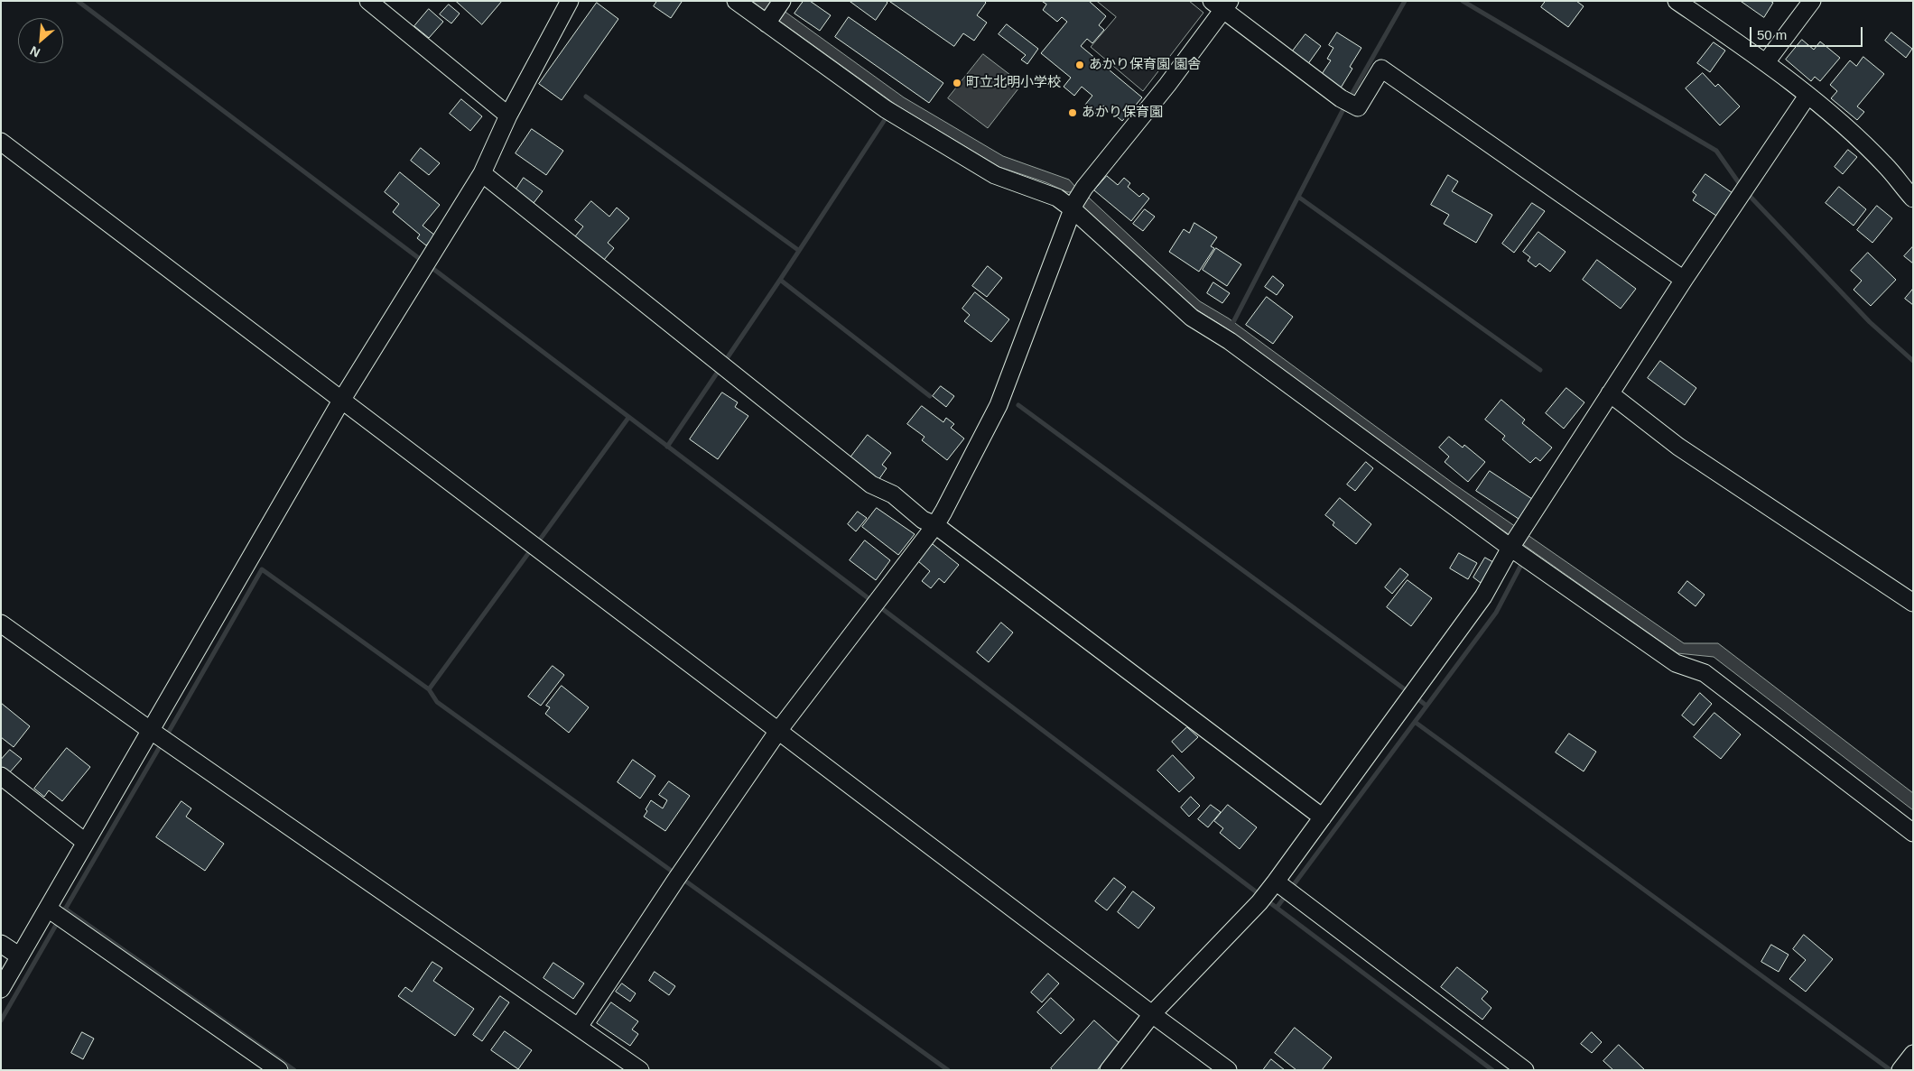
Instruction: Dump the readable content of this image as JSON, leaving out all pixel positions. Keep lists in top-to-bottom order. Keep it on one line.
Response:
{"places":["あかり保育園 園舎","町立北明小学校","あかり保育園"],"scale_bar":"50 m","north":"bottom left"}
